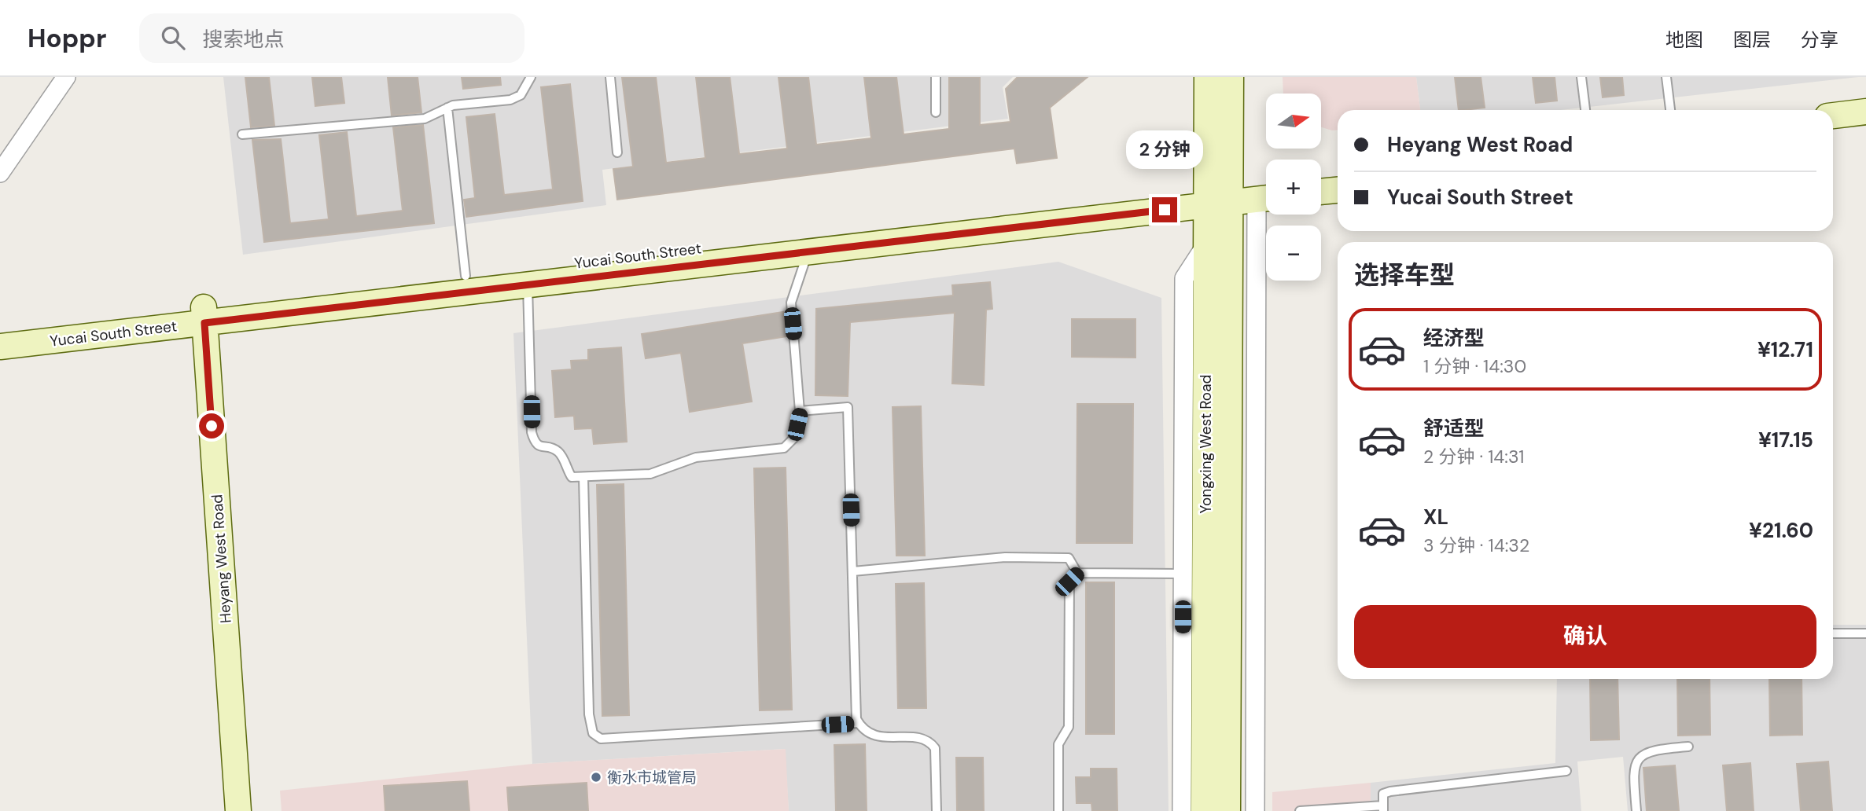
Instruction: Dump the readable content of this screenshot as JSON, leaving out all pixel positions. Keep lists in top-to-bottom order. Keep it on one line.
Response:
{"streets":{"main road":["Yucai South Street","Yongxing West Road","Heyang West Road"]},"crossings":[["Yucai South Street","Yongxing West Road"],["Yucai South Street","Heyang West Road"]],"places":["衡水市城管局"],"north":"right","page":{"header":"Hoppr","search":"搜索地点","nav":["地图","图层","分享"],"map_buttons":["+","−"],"banner":["Heyang West Road","Yucai South Street"],"bubble":"2 分钟","heading":"选择车型","list":[{"name":"经济型","note":"1 分钟 · 14:30","value":"¥12.71"},{"name":"舒适型","note":"2 分钟 · 14:31","value":"¥17.15"},{"name":"XL","note":"3 分钟 · 14:32","value":"¥21.60"}],"buttons":"确认"}}
